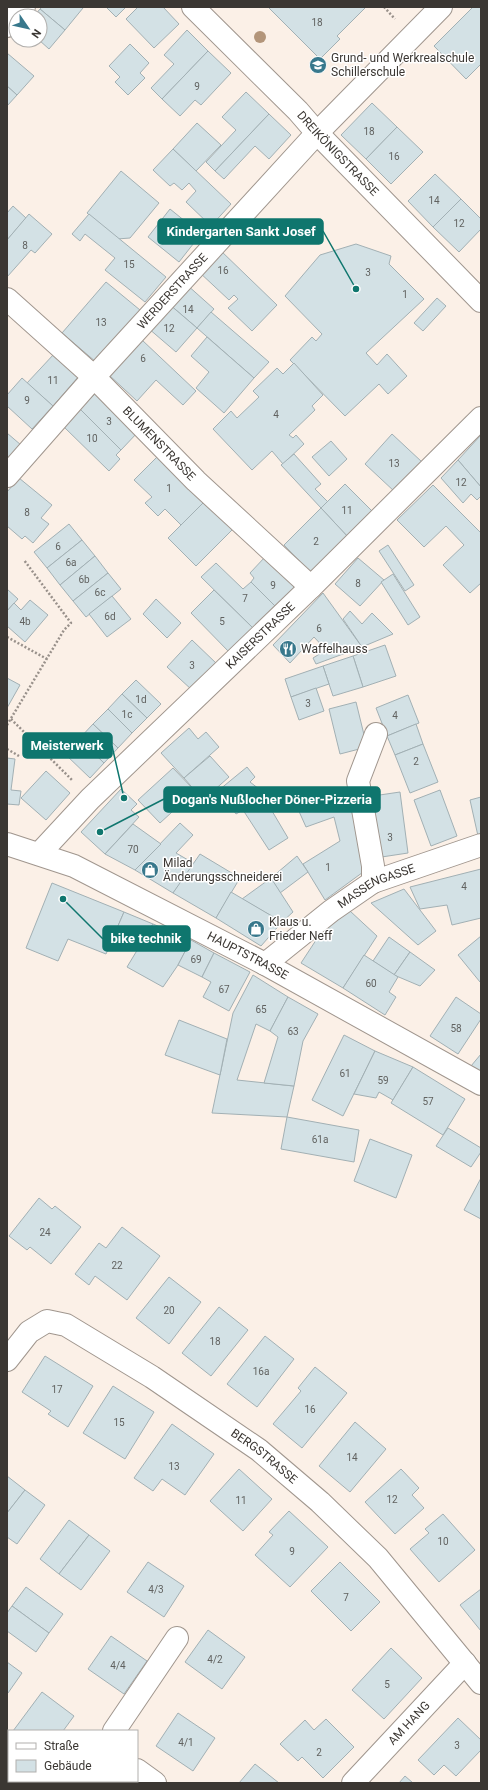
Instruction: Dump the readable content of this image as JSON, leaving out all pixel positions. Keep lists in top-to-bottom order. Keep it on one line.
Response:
{"streets":{"street":["DREIKÖNIGSTRASSE","WERDERSTRASSE","BLUMENSTRASSE","KAISERSTRASSE","MASSENGASSE","HAUPTSTRASSE","BERGSTRASSE","AM HANG"]},"crossings":[["DREIKÖNIGSTRASSE","WERDERSTRASSE"],["WERDERSTRASSE","BLUMENSTRASSE"],["BLUMENSTRASSE","KAISERSTRASSE"],["KAISERSTRASSE","HAUPTSTRASSE"],["MASSENGASSE","HAUPTSTRASSE"],["BERGSTRASSE","AM HANG"]],"places":{"school or university":["Grund- und Werkrealschule Schillerschule"],"other":["Kindergarten Sankt Josef","Meisterwerk","Dogan's Nußlocher Döner-Pizzeria","bike technik"],"restaurant":["Waffelhauss"],"shop":["Milad Änderungsschneiderei","Klaus u. Frieder Neff"]},"house_numbers":["18","9","18","16","14","12","8","15","16","3","1","14","13","12","6","11","9","4","3","10","13","12","1","11","8","2","6","6a","6b","8","9","6c","7","6d","4b","5","6","3","1d","3","1c","4","2","3","70","1","4","69","60","67","65","58","63","61","59","57","61a","24","22","20","18","16a","17","16","15","14","13","12","11","10","9","4/3","7","4/2","4/4","5","4/1","3","2"],"legend":["Straße","Gebäude"],"north":"bottom right"}
